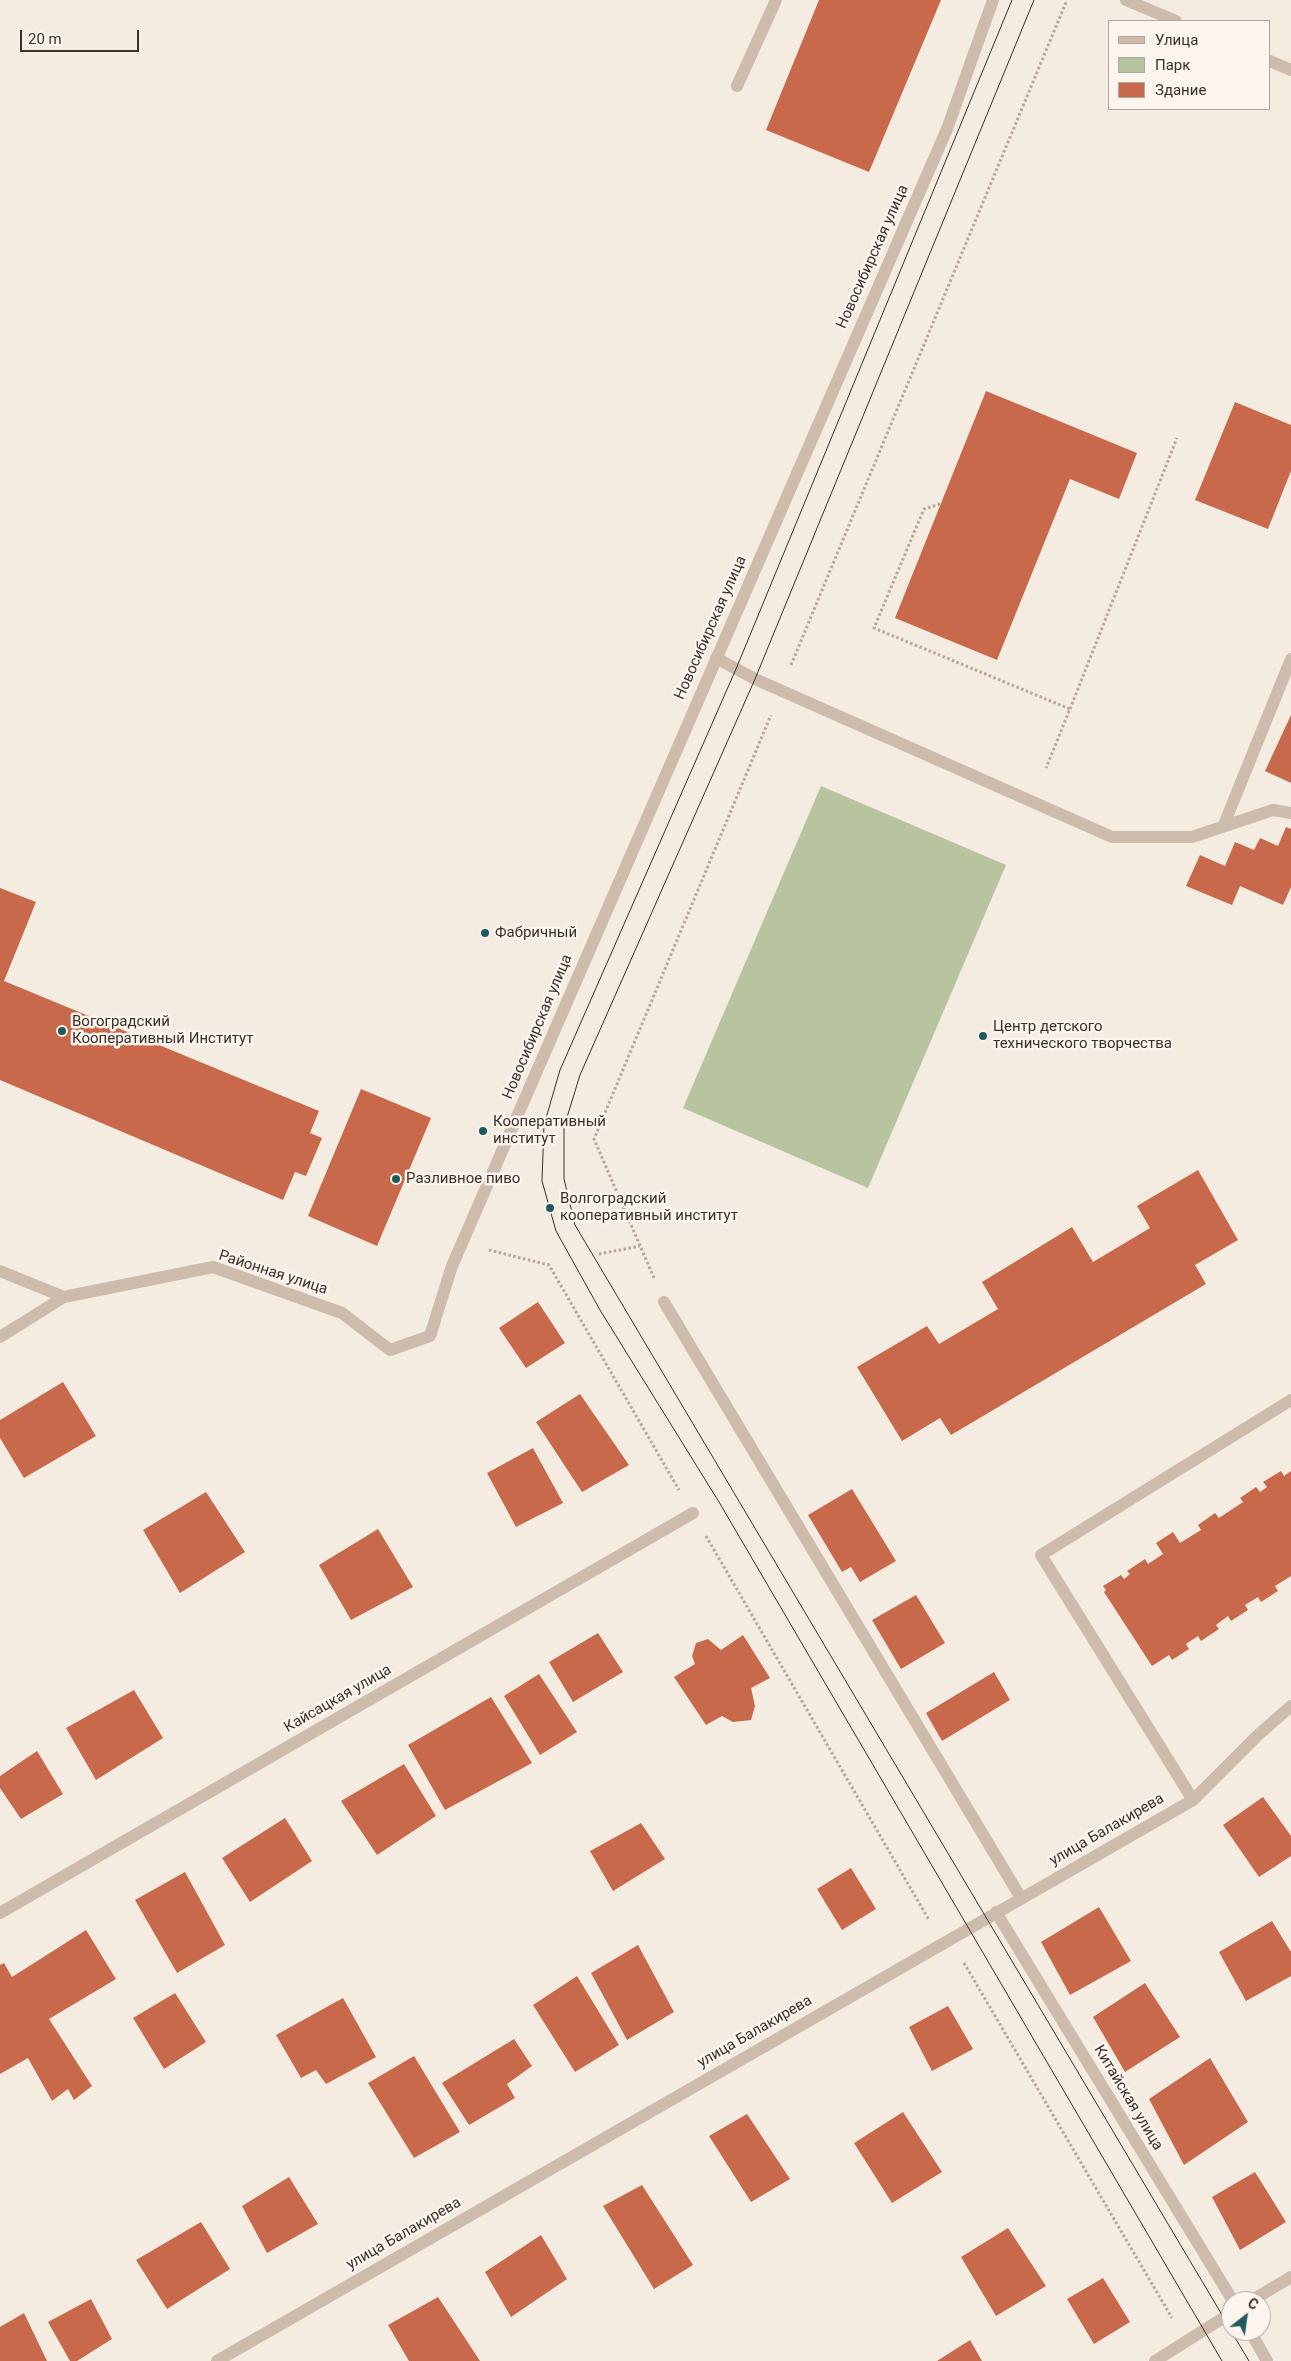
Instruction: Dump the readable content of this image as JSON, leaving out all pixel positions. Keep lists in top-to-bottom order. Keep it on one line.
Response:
{"streets":{"street":["Новосибирская улица","Районная улица","Кайсацкая улица","улица Балакирева","Китайская улица"]},"crossings":[["Новосибирская улица","Районная улица"],["улица Балакирева","Китайская улица"]],"places":["Фабричный","Вогоградский Кооперативный Институт","Центр детского технического творчества","Кооперативный институт","Разливное пиво","Волгоградский кооперативный институт"],"legend":["Улица","Парк","Здание"],"scale_bar":"20 m","north":"top right"}
